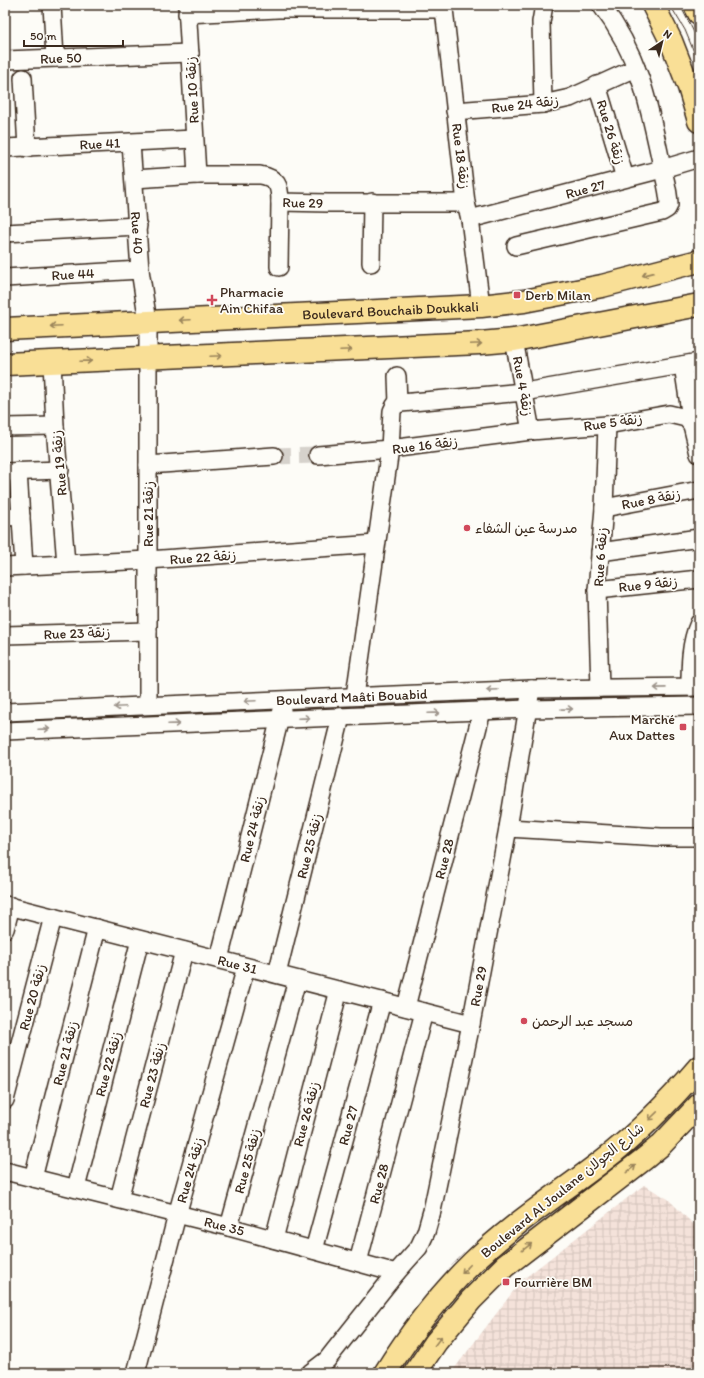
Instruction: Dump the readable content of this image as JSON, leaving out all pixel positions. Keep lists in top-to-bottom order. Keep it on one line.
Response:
{"streets":{"main road":["Boulevard Bouchaib Doukkali","Boulevard Al Joulane شارع الجولان"],"street":["Rue 50","Rue 10 زنقة","Rue 24 زنقة","Rue 26 زنقة","Rue 41","Rue 18 زنقة","Rue 27","Rue 29","Rue 40","Rue 44","Rue 4 زنقة","Rue 5 زنقة","Rue 16 زنقة","Rue 19 زنقة","Rue 8 زنقة","Rue 21 زنقة","Rue 22 زنقة","Rue 6 زنقة","Rue 9 زنقة","Rue 23 زنقة","Boulevard Maâti Bouabid","Rue 25 زنقة","Rue 28","Rue 31","Rue 20 زنقة","Rue 35"]},"crossings":[["Rue 50","Rue 10 زنقة"],["Rue 10 زنقة","Rue 41"],["Rue 10 زنقة","Rue 29"],["Rue 24 زنقة","Rue 26 زنقة"],["Rue 24 زنقة","Rue 18 زنقة"],["Rue 24 زنقة","Boulevard Maâti Bouabid"],["Rue 24 زنقة","Rue 31"],["Rue 24 زنقة","Rue 35"],["Rue 26 زنقة","Rue 27"],["Rue 26 زنقة","Rue 31"],["Rue 26 زنقة","Rue 35"],["Rue 41","Rue 40"],["Rue 18 زنقة","Rue 27"],["Rue 18 زنقة","Rue 29"],["Rue 18 زنقة","Boulevard Bouchaib Doukkali"],["Rue 27","Rue 29"],["Rue 27","Rue 31"],["Rue 27","Rue 35"],["Rue 29","Rue 40"],["Rue 29","Boulevard Maâti Bouabid"],["Rue 29","Rue 31"],["Rue 29","Rue 35"],["Rue 40","Rue 44"],["Rue 40","Boulevard Bouchaib Doukkali"],["Rue 40","Rue 21 زنقة"],["Boulevard Bouchaib Doukkali","Rue 21 زنقة"],["Rue 4 زنقة","Rue 5 زنقة"],["Rue 4 زنقة","Rue 16 زنقة"],["Rue 5 زنقة","Rue 16 زنقة"],["Rue 5 زنقة","Rue 6 زنقة"],["Rue 19 زنقة","Rue 22 زنقة"],["Rue 8 زنقة","Rue 6 زنقة"],["Rue 21 زنقة","Rue 22 زنقة"],["Rue 21 زنقة","Rue 23 زنقة"],["Rue 21 زنقة","Boulevard Maâti Bouabid"],["Rue 21 زنقة","Rue 31"],["Rue 21 زنقة","Rue 35"],["Rue 22 زنقة","Rue 31"],["Rue 22 زنقة","Rue 35"],["Rue 6 زنقة","Rue 9 زنقة"],["Rue 6 زنقة","Boulevard Maâti Bouabid"],["Rue 23 زنقة","Rue 31"],["Rue 23 زنقة","Rue 35"],["Boulevard Maâti Bouabid","Rue 25 زنقة"],["Boulevard Maâti Bouabid","Rue 28"],["Rue 25 زنقة","Rue 31"],["Rue 25 زنقة","Rue 35"],["Rue 28","Rue 31"],["Rue 28","Rue 35"],["Rue 31","Rue 20 زنقة"]],"places":{"transit":["Derb Milan","Marché Aux Dattes","Fourrière BM"],"health":["Pharmacie Ain Chifaa"],"other":["مدرسة عين الشفاء","مسجد عبد الرحمن"]},"scale_bar":"50 m","north":"top right"}
